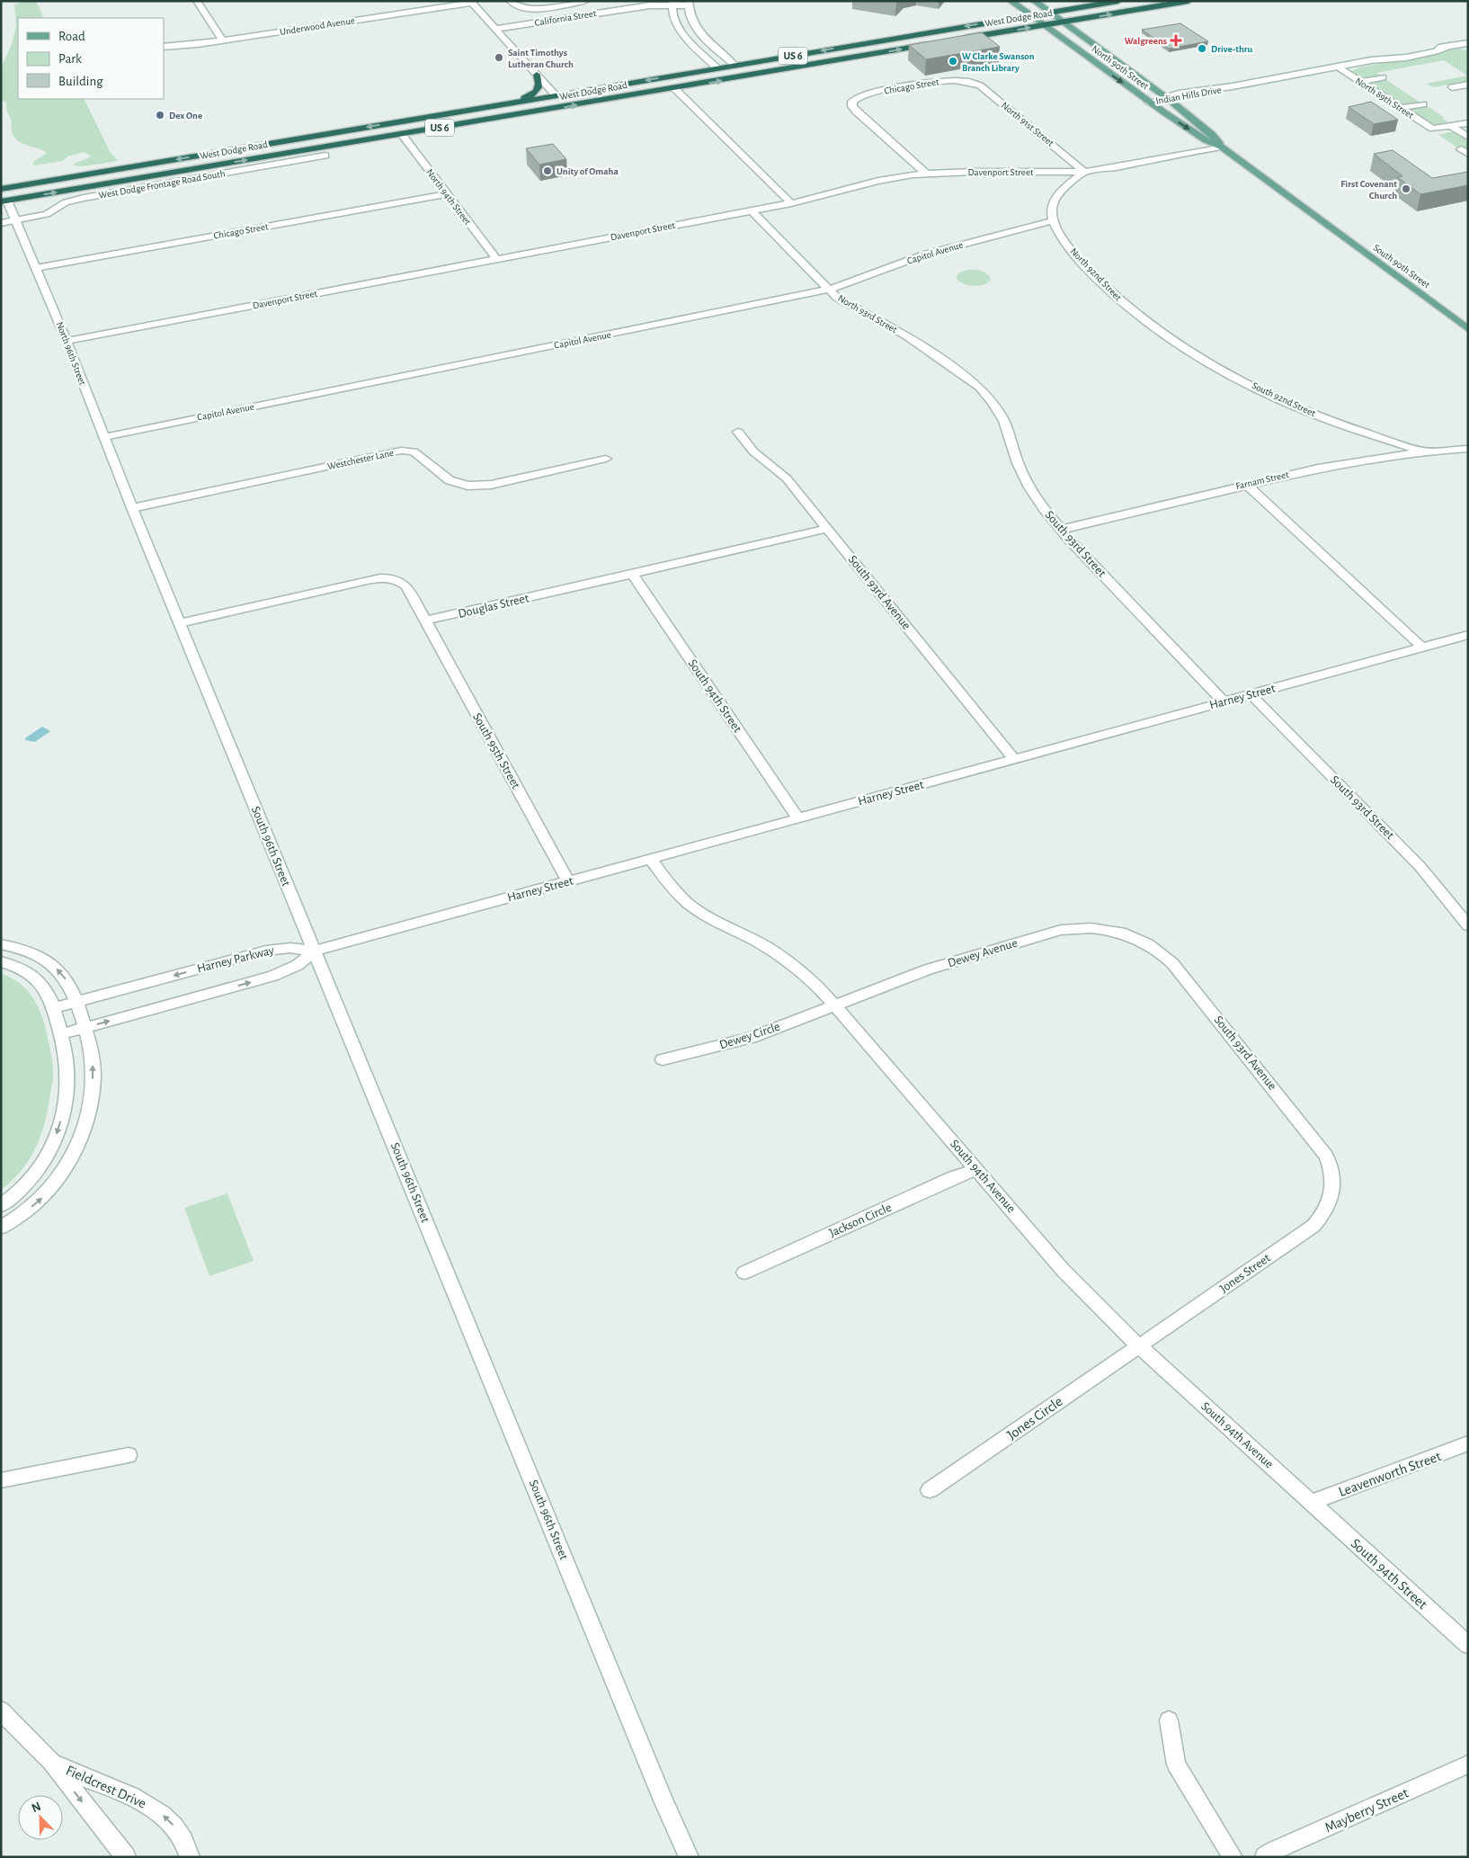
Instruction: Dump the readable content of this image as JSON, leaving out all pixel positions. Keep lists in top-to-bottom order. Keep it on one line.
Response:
{"streets":{"highway":["West Dodge Road","US 6"],"main road":["North 90th Street","South 90th Street"],"street":["California Street","Underwood Avenue","Chicago Street","Indian Hills Drive","North 89th Street","North 91st Street","Davenport Street","West Dodge Frontage Road South","North 94th Street","Capitol Avenue","North 92nd Street","North 93rd Street","North 96th Street","South 92nd Street","Westchester Lane","Farnam Street","South 93rd Street","South 93rd Avenue","Douglas Street","South 94th Street","Harney Street","South 95th Street","South 96th Street","Dewey Avenue","Harney Parkway","Dewey Circle","South 94th Avenue","Jackson Circle","Jones Street","Jones Circle","Leavenworth Street","Fieldcrest Drive","Mayberry Street"]},"crossings":[["West Dodge Road","North 90th Street"],["West Dodge Road","North 94th Street"],["West Dodge Road","North 96th Street"],["North 90th Street","Indian Hills Drive"],["North 90th Street","Davenport Street"],["North 90th Street","South 90th Street"],["Chicago Street","North 91st Street"],["Chicago Street","Davenport Street"],["Chicago Street","North 94th Street"],["Chicago Street","North 96th Street"],["Indian Hills Drive","North 89th Street"],["North 91st Street","Davenport Street"],["North 91st Street","North 92nd Street"],["Davenport Street","North 94th Street"],["Davenport Street","North 92nd Street"],["Davenport Street","North 93rd Street"],["Davenport Street","North 96th Street"],["West Dodge Frontage Road South","North 96th Street"],["Capitol Avenue","North 92nd Street"],["Capitol Avenue","North 93rd Street"],["Capitol Avenue","North 96th Street"],["North 92nd Street","South 92nd Street"],["North 93rd Street","South 93rd Street"],["North 96th Street","Westchester Lane"],["North 96th Street","South 96th Street"],["South 92nd Street","Farnam Street"],["Westchester Lane","South 96th Street"],["Farnam Street","South 93rd Street"],["South 93rd Street","Harney Street"],["South 93rd Avenue","Douglas Street"],["South 93rd Avenue","Harney Street"],["South 93rd Avenue","Dewey Avenue"],["South 93rd Avenue","Jones Street"],["Douglas Street","South 94th Street"],["Douglas Street","South 95th Street"],["South 94th Street","Harney Street"],["South 94th Street","South 94th Avenue"],["South 94th Street","Leavenworth Street"],["Harney Street","South 95th Street"],["Harney Street","South 96th Street"],["Harney Street","Harney Parkway"],["Harney Street","South 94th Avenue"],["South 96th Street","Harney Parkway"],["Dewey Avenue","Dewey Circle"],["Dewey Avenue","South 94th Avenue"],["Dewey Circle","South 94th Avenue"],["South 94th Avenue","Jackson Circle"],["South 94th Avenue","Jones Street"],["South 94th Avenue","Jones Circle"],["South 94th Avenue","Leavenworth Street"],["Jones Street","Jones Circle"]],"places":{"health":["Walgreens"],"other":["Drive-thru","Saint Timothys Lutheran Church","W Clarke Swanson Branch Library","Dex One","Unity of Omaha","First Covenant Church"]},"legend":["Road","Park","Building"],"north":"top left"}
